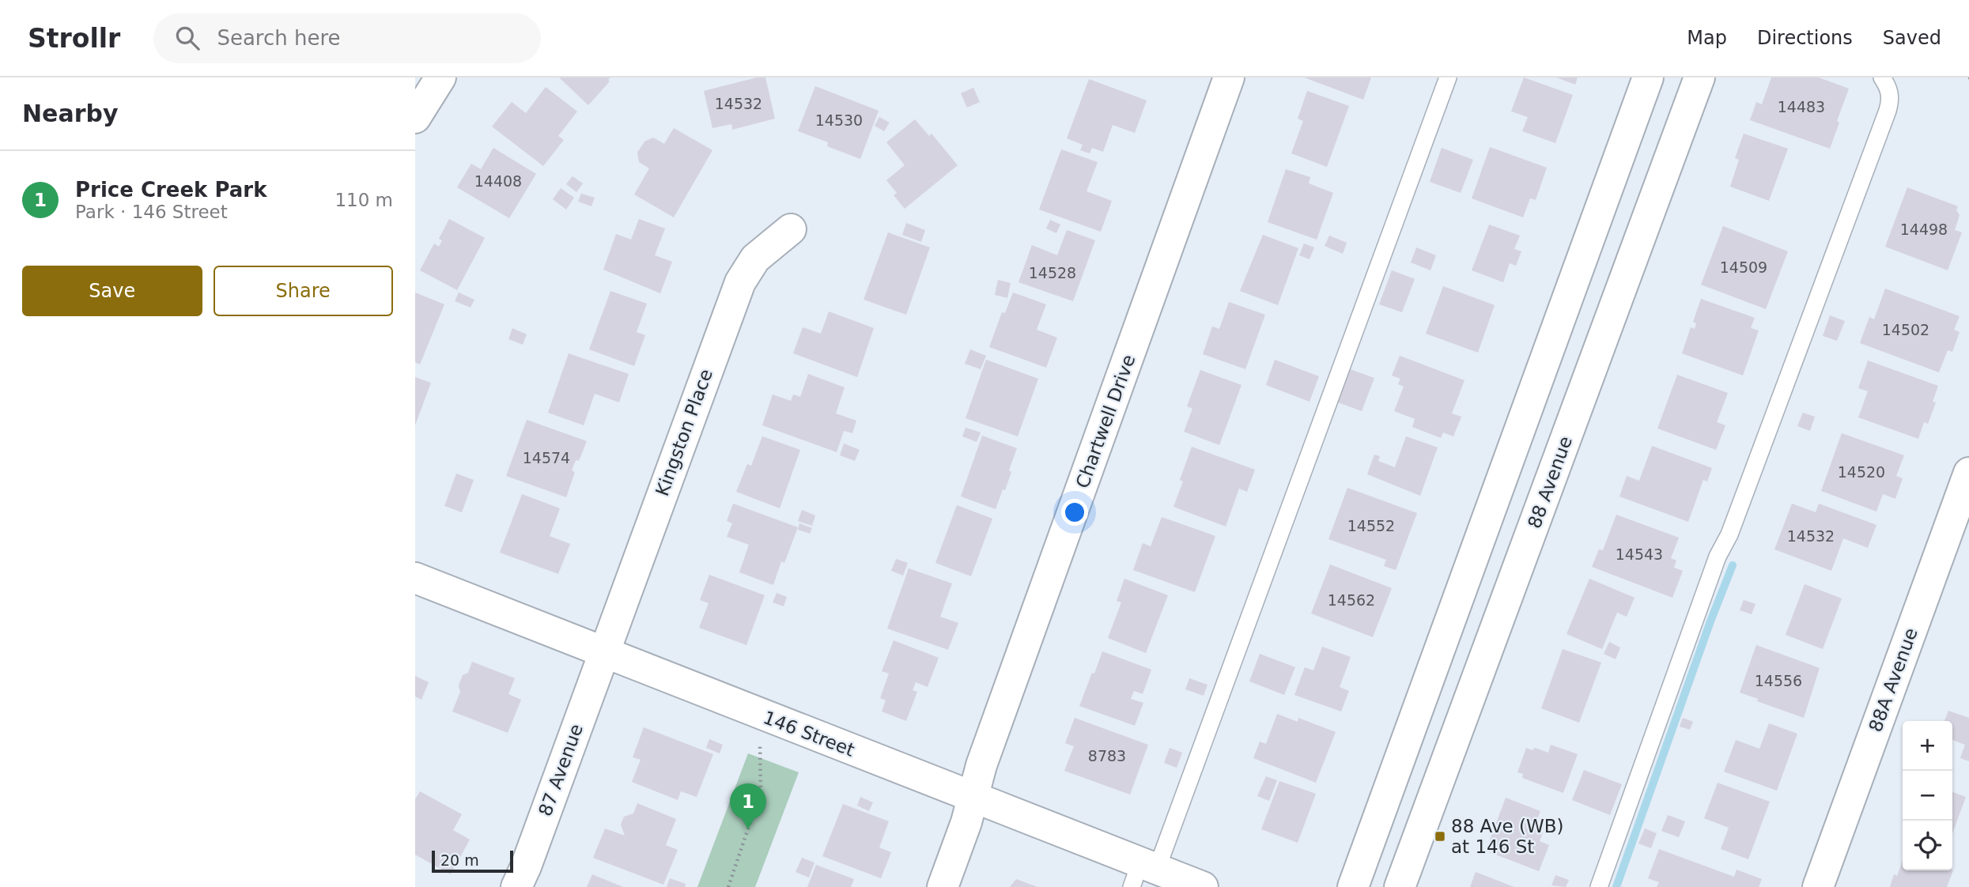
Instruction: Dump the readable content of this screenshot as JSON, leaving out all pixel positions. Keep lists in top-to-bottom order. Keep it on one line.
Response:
{"streets":{"street":["Chartwell Drive","Kingston Place","88 Avenue","88A Avenue","146 Street","87 Avenue"]},"crossings":[["Chartwell Drive","146 Street"],["Kingston Place","146 Street"],["Kingston Place","87 Avenue"],["146 Street","87 Avenue"]],"places":{"transit":["88 Ave (WB) at 146 St"]},"house_numbers":["14532","14483","14530","14408","14498","14509","14528","14502","14574","14520","14552","14532","14543","14562","14556","8783"],"scale_bar":"20 m","page":{"header":"Strollr","search":"Search here","nav":["Map","Directions","Saved"],"heading":"Nearby","list":[{"mark":"1","name":"Price Creek Park","note":"Park · 146 Street","value":"110 m"}],"buttons":["Save","Share"],"map_buttons":["+","−"],"pins":"1","scale":"20 m"}}
